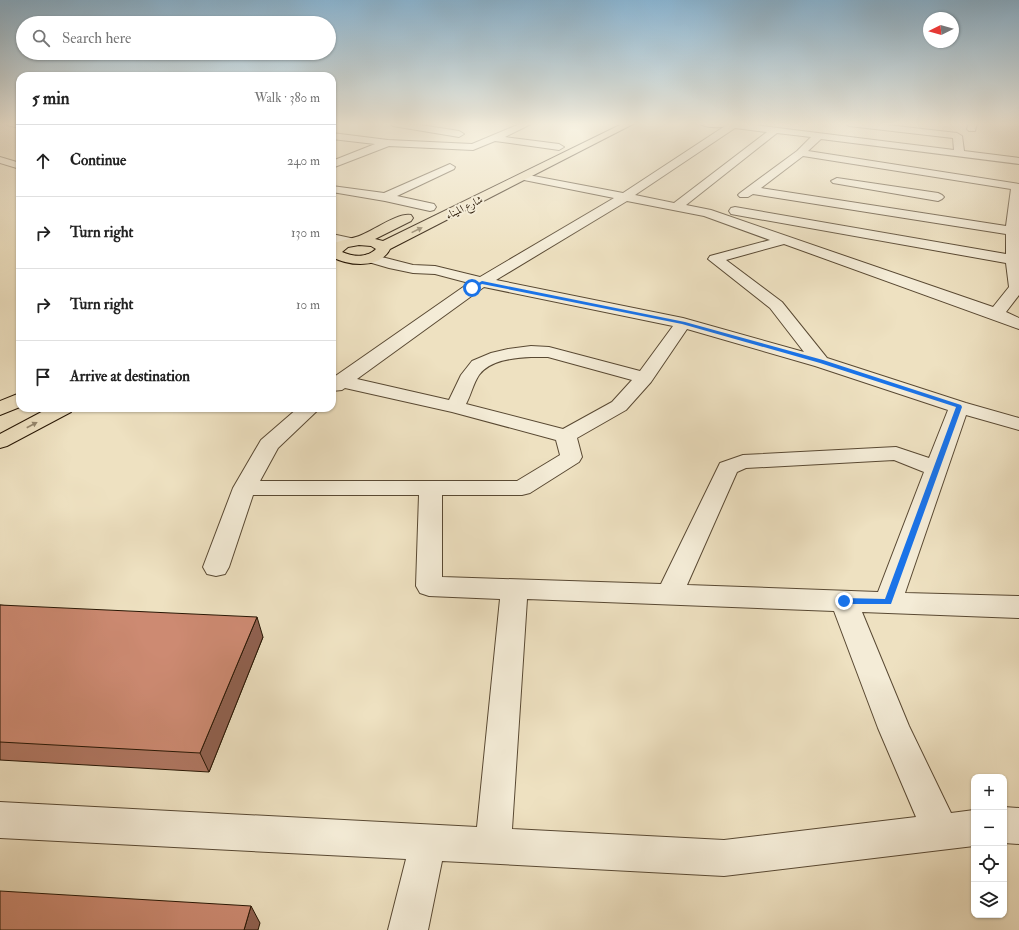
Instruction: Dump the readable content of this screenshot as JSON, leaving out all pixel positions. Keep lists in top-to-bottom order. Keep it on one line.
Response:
{"streets":{"highway":["شارع الميناء"]},"north":"left","page":{"search":"Search here","heading":["5 min","Walk · 380 m"],"list":[["Continue","240 m"],["Turn right","130 m"],["Turn right","10 m"],"Arrive at destination"],"map_buttons":["+","−"]}}
